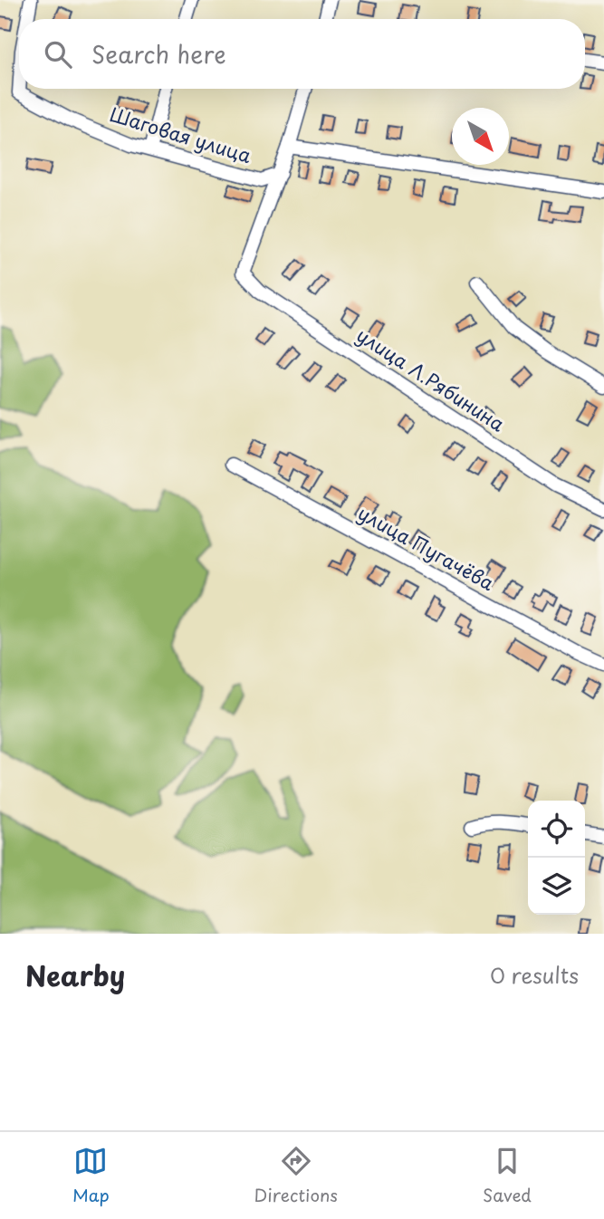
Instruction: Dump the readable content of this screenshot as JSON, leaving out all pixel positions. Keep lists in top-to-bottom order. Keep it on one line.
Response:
{"streets":{"street":["Шаговая улица","улица Л.Рябинина","улица Пугачёва"]},"crossings":[["Шаговая улица","улица Л.Рябинина"]],"north":"bottom right","page":{"search":"Search here","heading":["Nearby","0 results"],"nav":["Map","Directions","Saved"]}}
